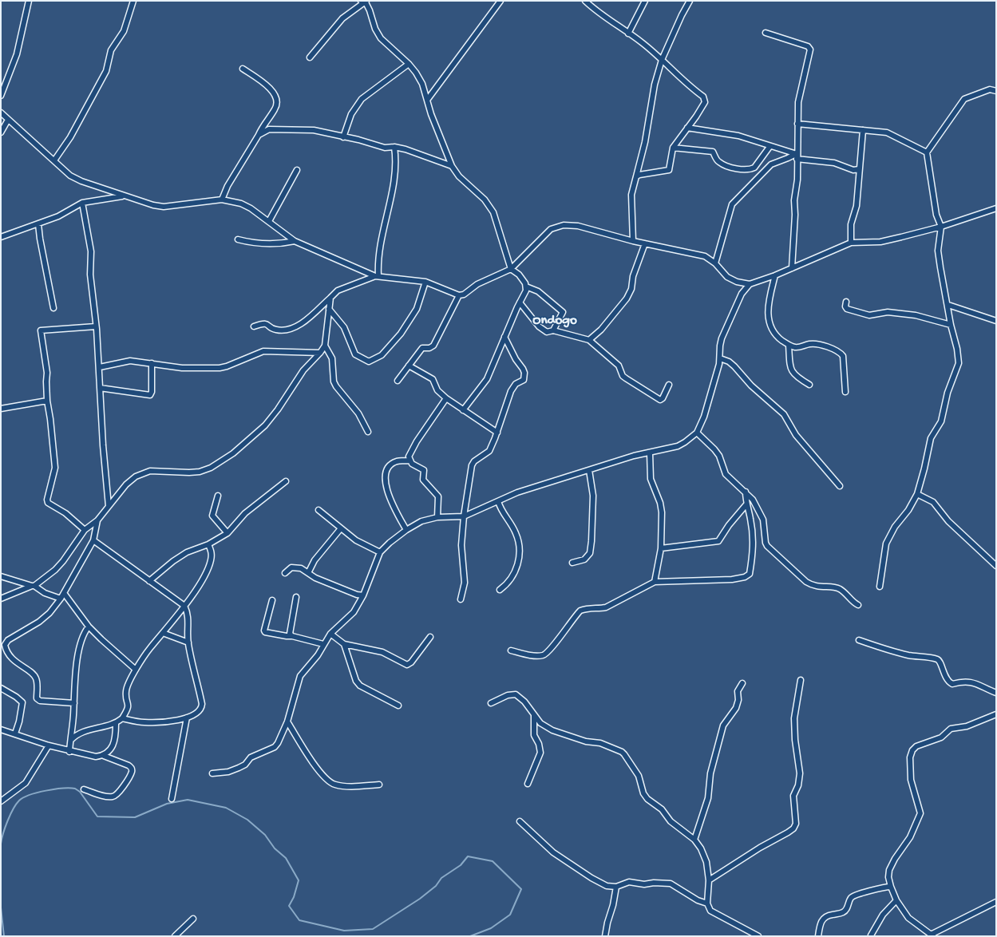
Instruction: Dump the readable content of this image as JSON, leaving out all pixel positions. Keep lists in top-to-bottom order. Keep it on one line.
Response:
{"districts":["Ondogo"]}
